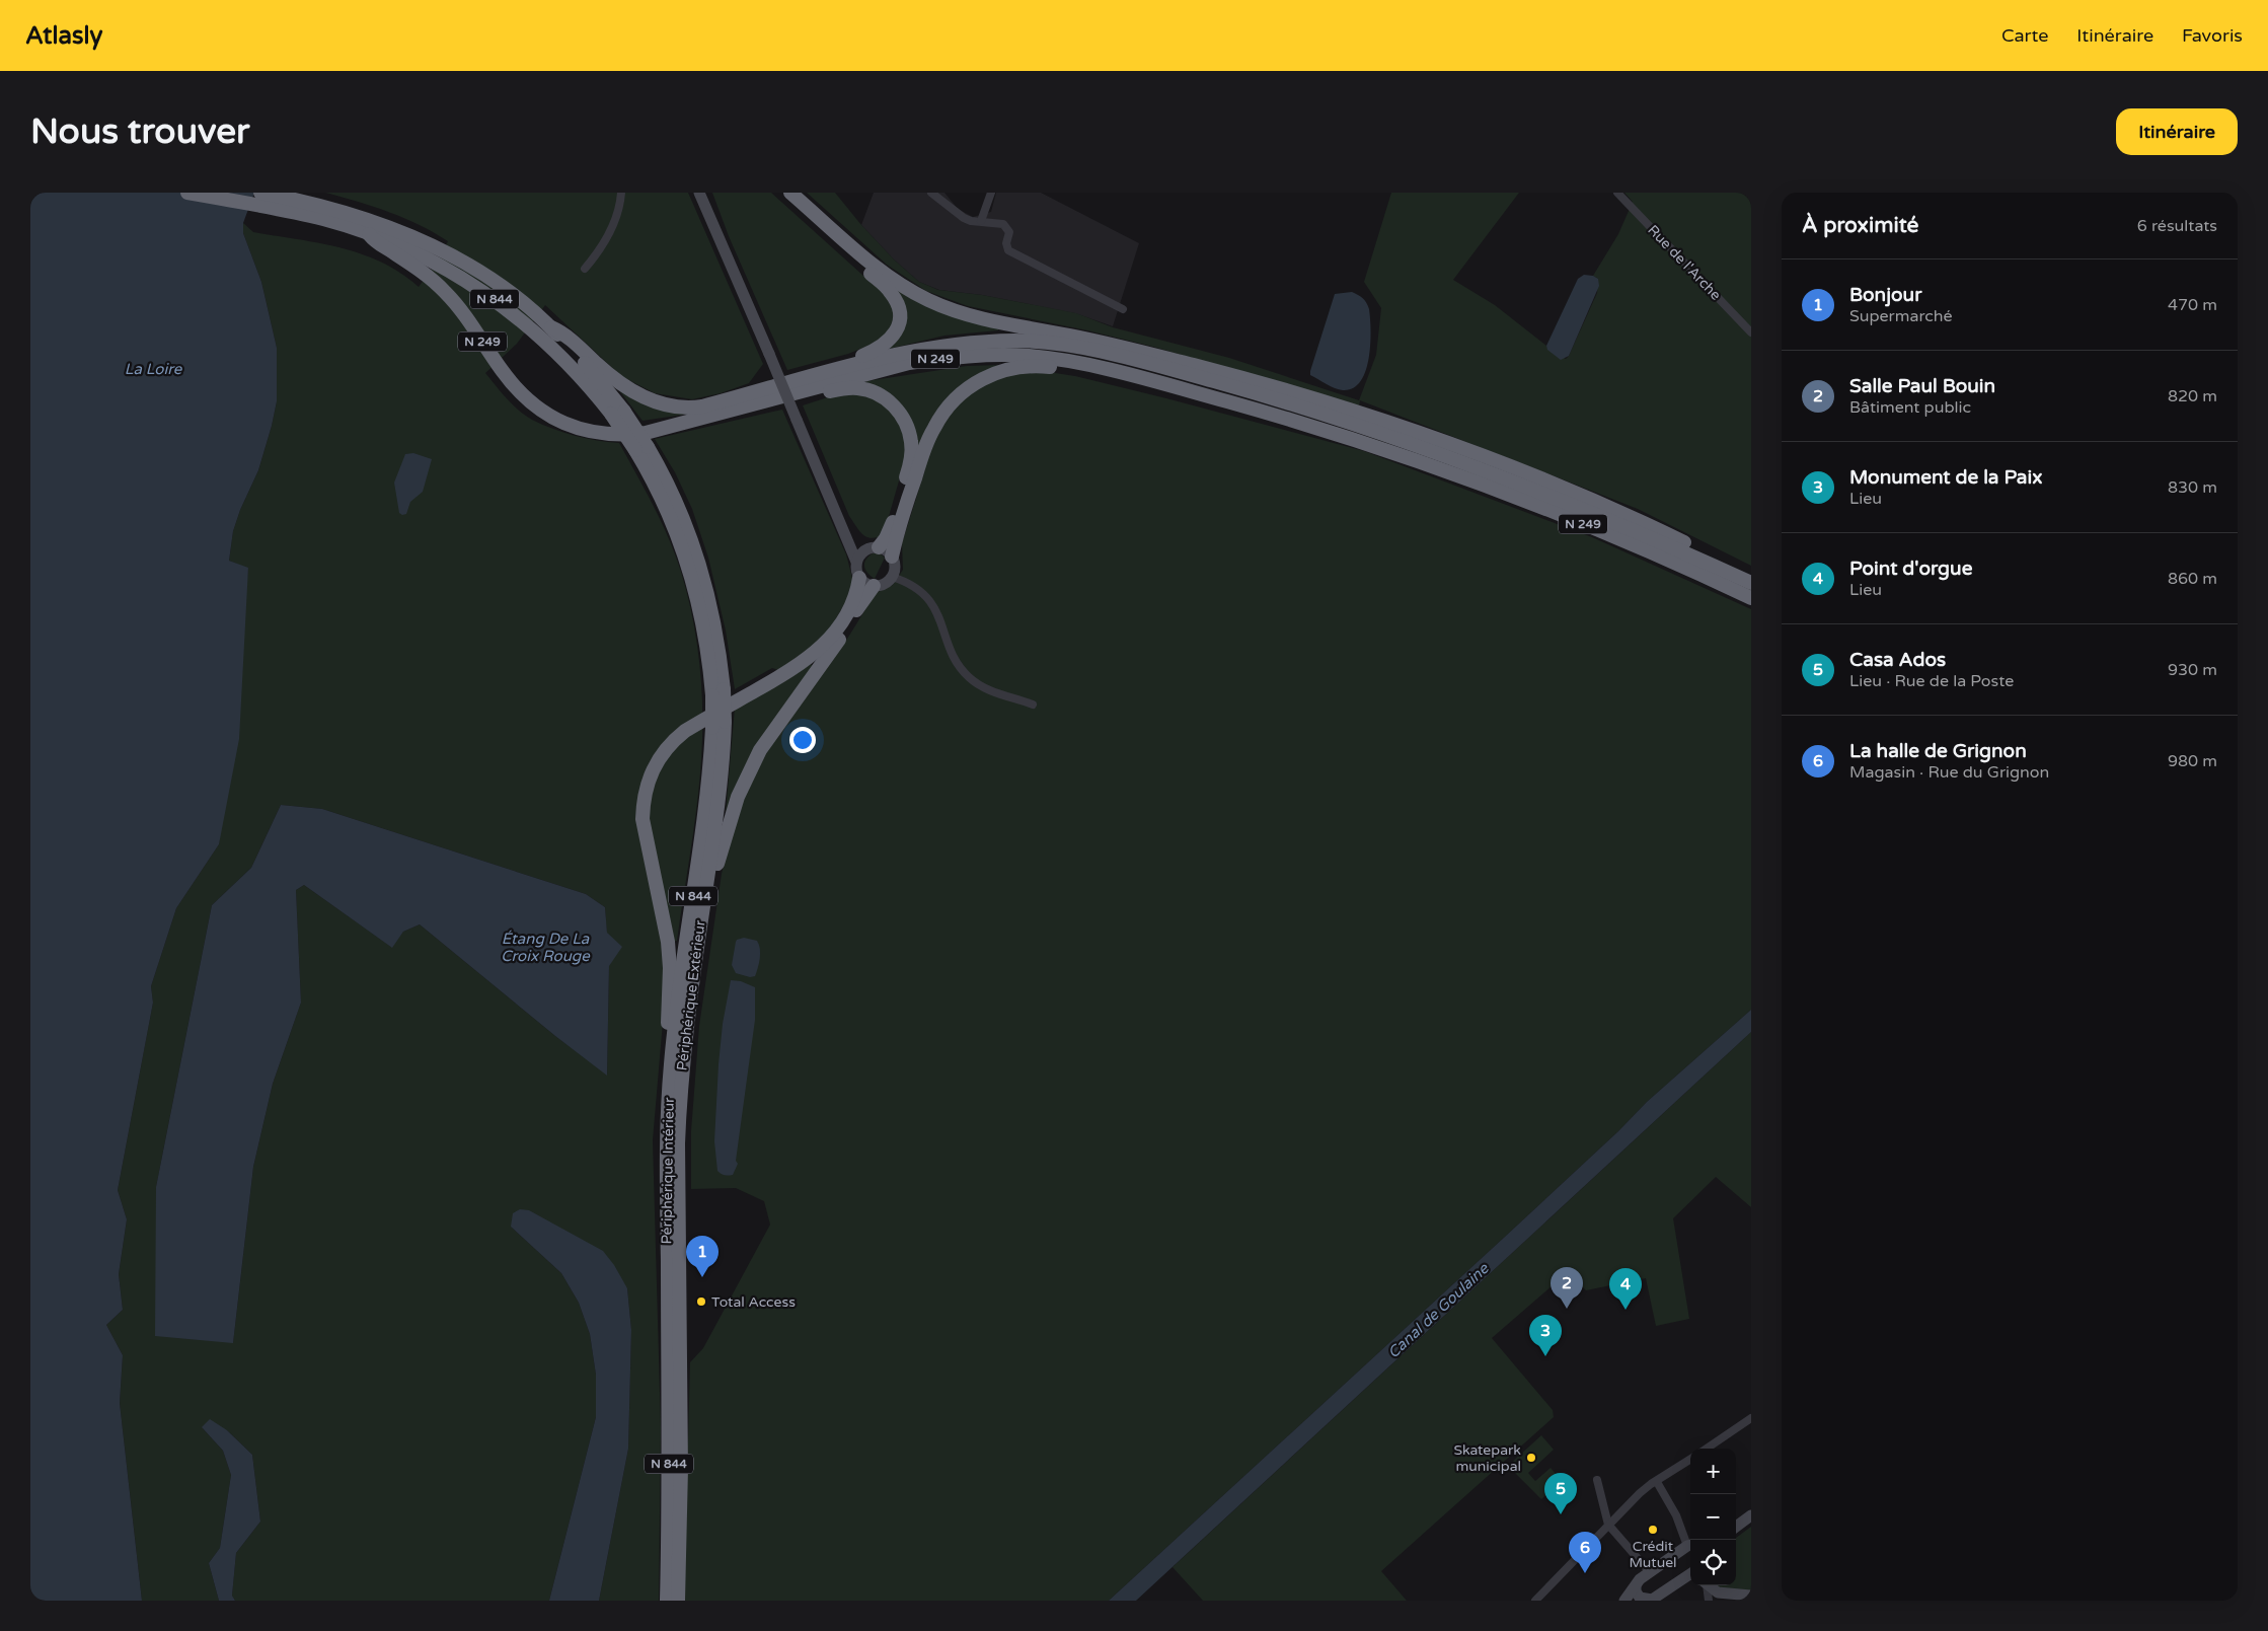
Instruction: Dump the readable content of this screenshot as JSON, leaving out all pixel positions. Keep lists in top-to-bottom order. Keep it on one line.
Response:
{"streets":{"highway":["N 844","N 249","Périphérique Extérieur","Périphérique Intérieur"],"street":["Rue de l'Arche"]},"crossings":[["N 844","N 249"],["N 844","Périphérique Intérieur"],["N 249","Périphérique Intérieur"],["Périphérique Extérieur","Périphérique Intérieur"]],"water":["La Loire","Étang De La Croix Rouge","Canal de Goulaine"],"places":["Total Access","Skatepark municipal","Crédit Mutuel"],"page":{"header":"Atlasly","nav":["Carte","Itinéraire","Favoris"],"buttons":"Itinéraire","title":"Nous trouver","heading":["À proximité","6 résultats"],"list":[{"mark":"1","name":"Bonjour","note":"Supermarché","value":"470 m"},{"mark":"2","name":"Salle Paul Bouin","note":"Bâtiment public","value":"820 m"},{"mark":"3","name":"Monument de la Paix","note":"Lieu","value":"830 m"},{"mark":"4","name":"Point d'orgue","note":"Lieu","value":"860 m"},{"mark":"5","name":"Casa Ados","note":"Lieu · Rue de la Poste","value":"930 m"},{"mark":"6","name":"La halle de Grignon","note":"Magasin · Rue du Grignon","value":"980 m"}],"pins":["1","2","4","3","5","6"],"map_buttons":["+","−"]}}
